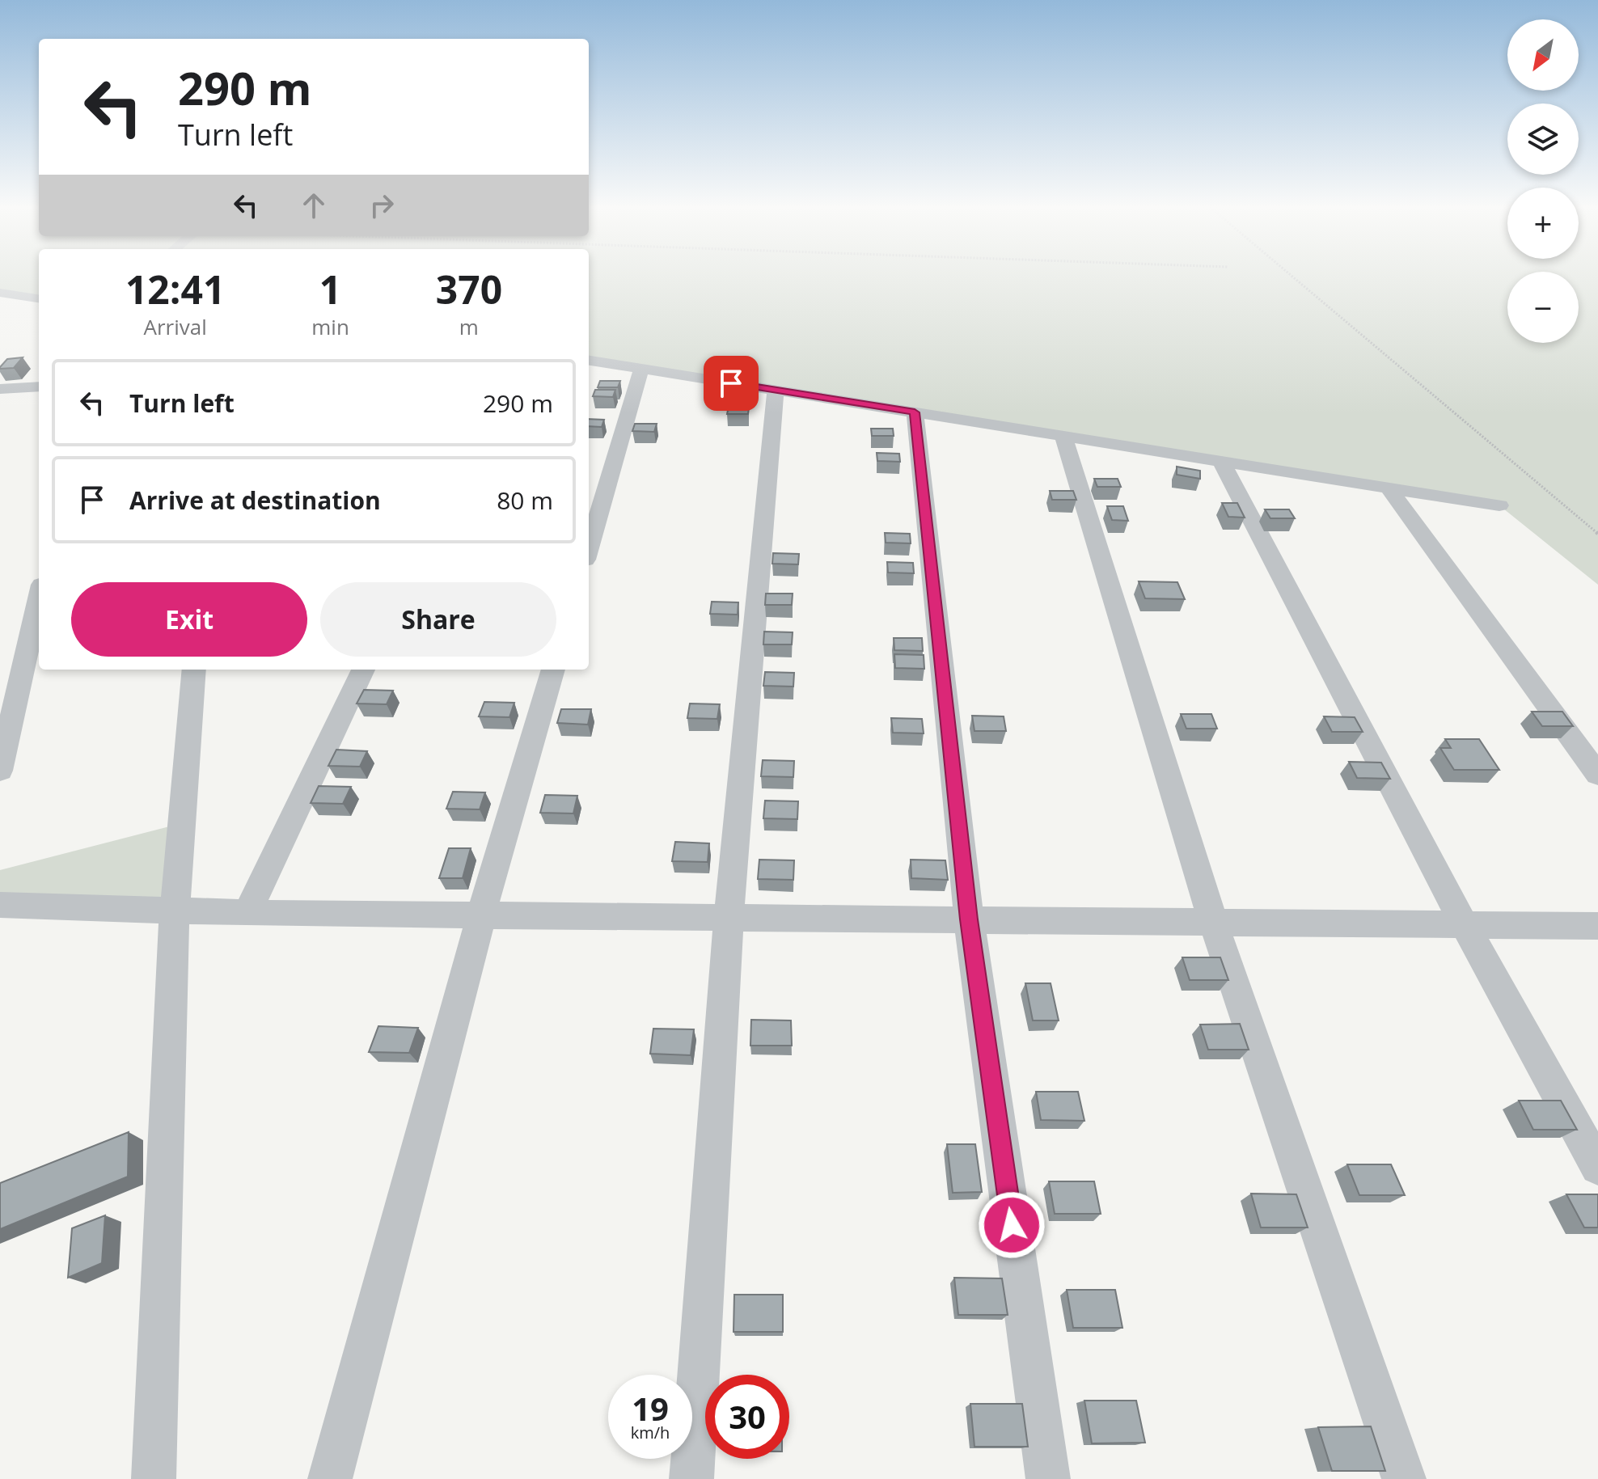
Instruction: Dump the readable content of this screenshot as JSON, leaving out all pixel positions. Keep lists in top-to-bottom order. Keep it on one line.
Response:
{"north":"bottom left","page":{"map_buttons":["+","−"],"turn":["290 m","Turn left"],"eta":["12:41","Arrival","1","min","370","m"],"list":[{"name":"Turn left","value":"290 m"},{"name":"Arrive at destination","value":"80 m"}],"buttons":["Exit","Share"],"speed":"19 km/h","limit":"30"}}
